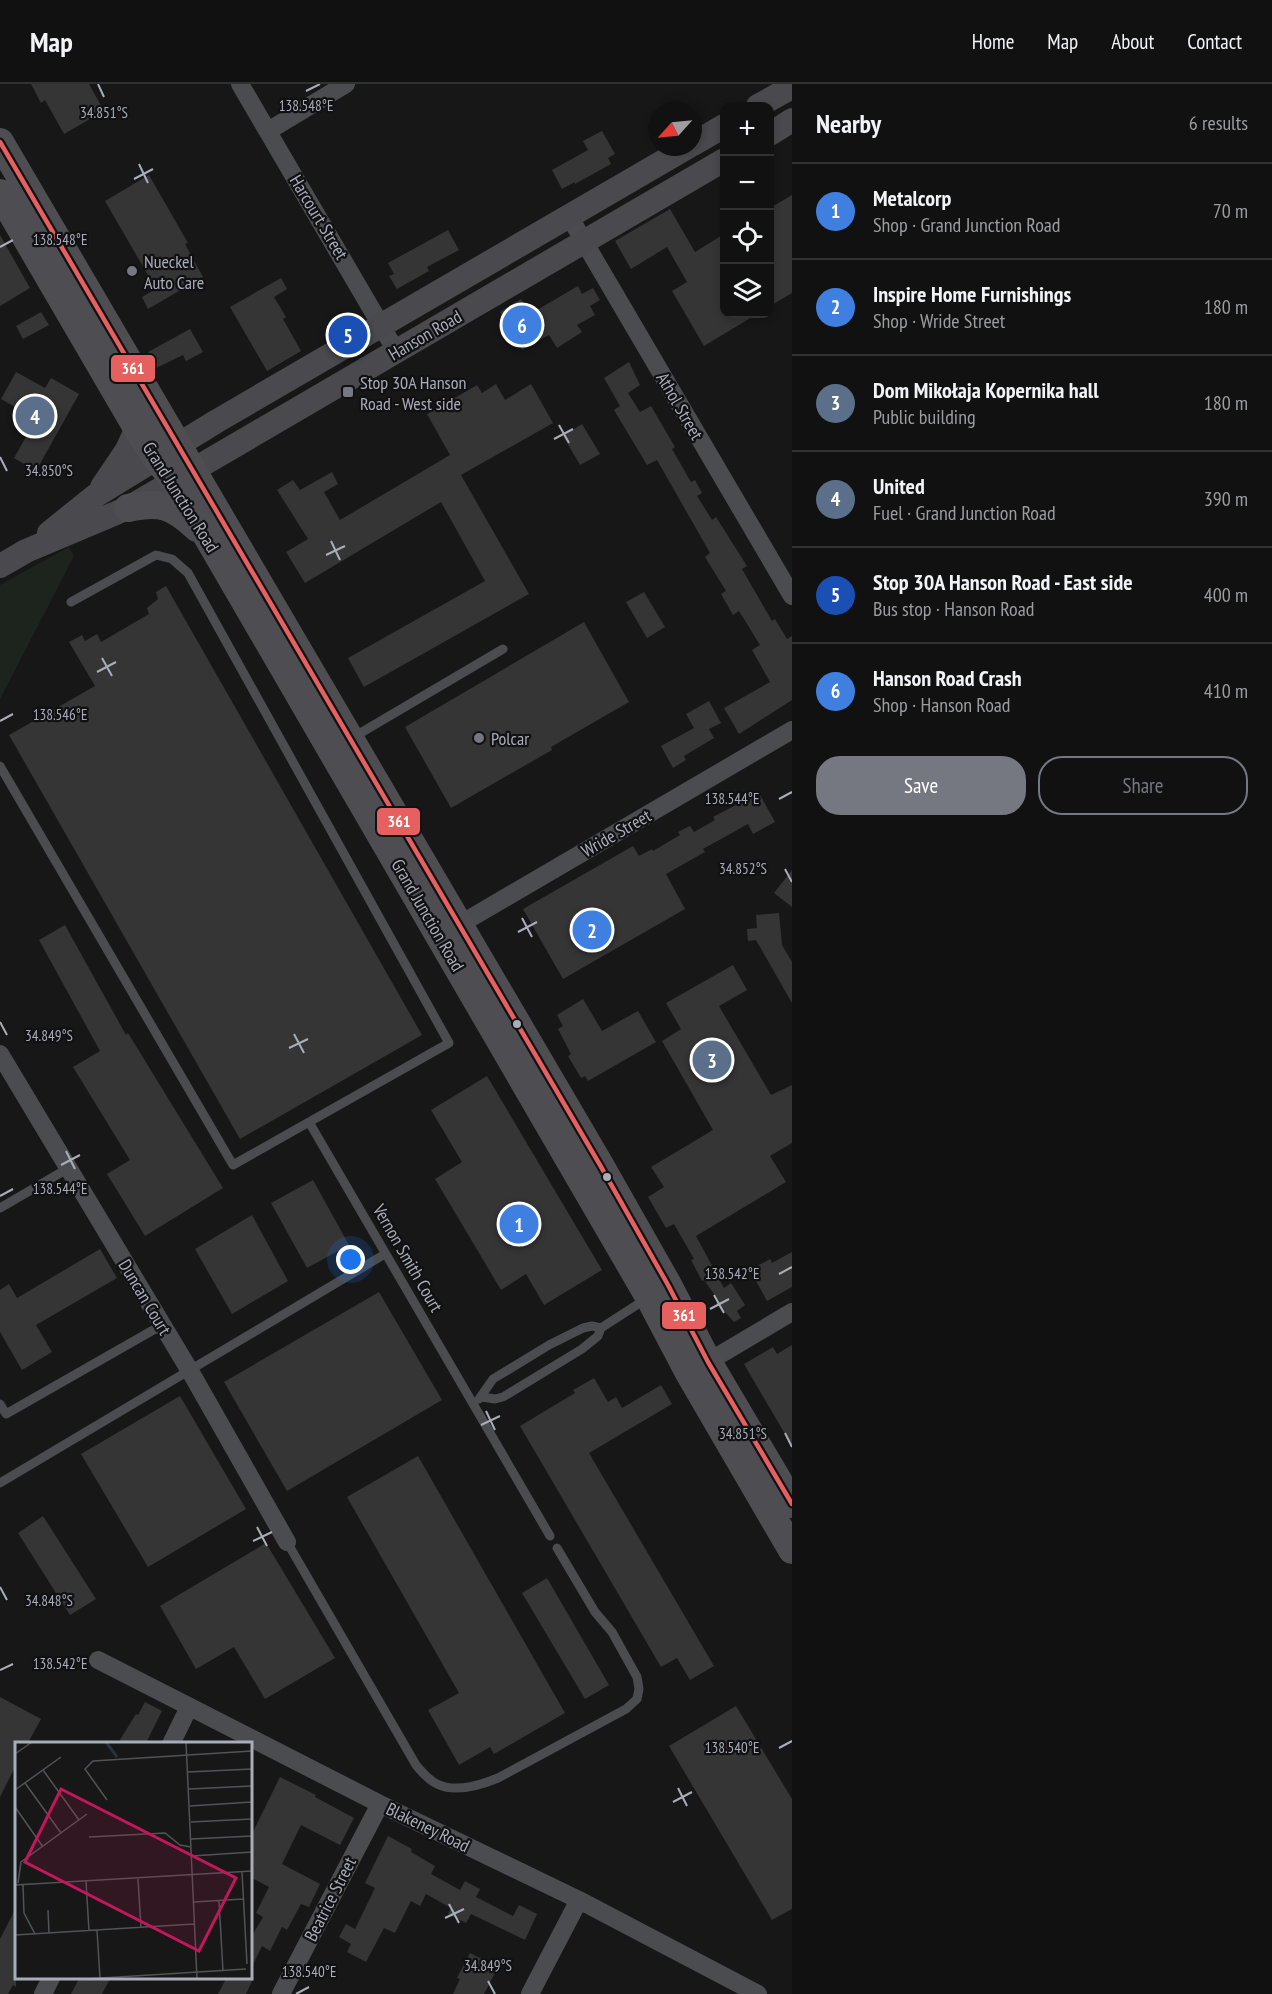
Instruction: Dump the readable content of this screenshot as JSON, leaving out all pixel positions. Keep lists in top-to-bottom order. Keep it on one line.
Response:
{"streets":{"highway":["Grand Junction Road"],"main road":["Hanson Road"],"street":["Harcourt Street","Athol Street","Wride Street","Duncan Court","Blakeney Road","Beatrice Street"],"lane":["Vernon Smith Court"]},"crossings":[["Harcourt Street","Hanson Road"],["Hanson Road","Athol Street"],["Hanson Road","Grand Junction Road"],["Grand Junction Road","Wride Street"],["Blakeney Road","Beatrice Street"]],"places":{"other":["Nueckel Auto Care","Polcar"],"transit":["Stop 30A Hanson Road - West side"]},"lines":["transit line 361"],"north":"bottom left","page":{"header":"Map","nav":["Home","Map","About","Contact"],"heading":["Nearby","6 results"],"map_buttons":["+","−"],"list":[{"mark":"1","name":"Metalcorp","note":"Shop · Grand Junction Road","value":"70 m"},{"mark":"2","name":"Inspire Home Furnishings","note":"Shop · Wride Street","value":"180 m"},{"mark":"3","name":"Dom Mikołaja Kopernika hall","note":"Public building","value":"180 m"},{"mark":"4","name":"United","note":"Fuel · Grand Junction Road","value":"390 m"},{"mark":"5","name":"Stop 30A Hanson Road - East side","note":"Bus stop · Hanson Road","value":"400 m"},{"mark":"6","name":"Hanson Road Crash","note":"Shop · Hanson Road","value":"410 m"}],"pins":["6","5","4","2","3","1"],"buttons":["Save","Share"]},"coordinates":["138.548°E","34.851°S","34.850°S","138.546°E","138.544°E","34.852°S","34.849°S","138.542°E","34.848°S","138.540°E"]}
